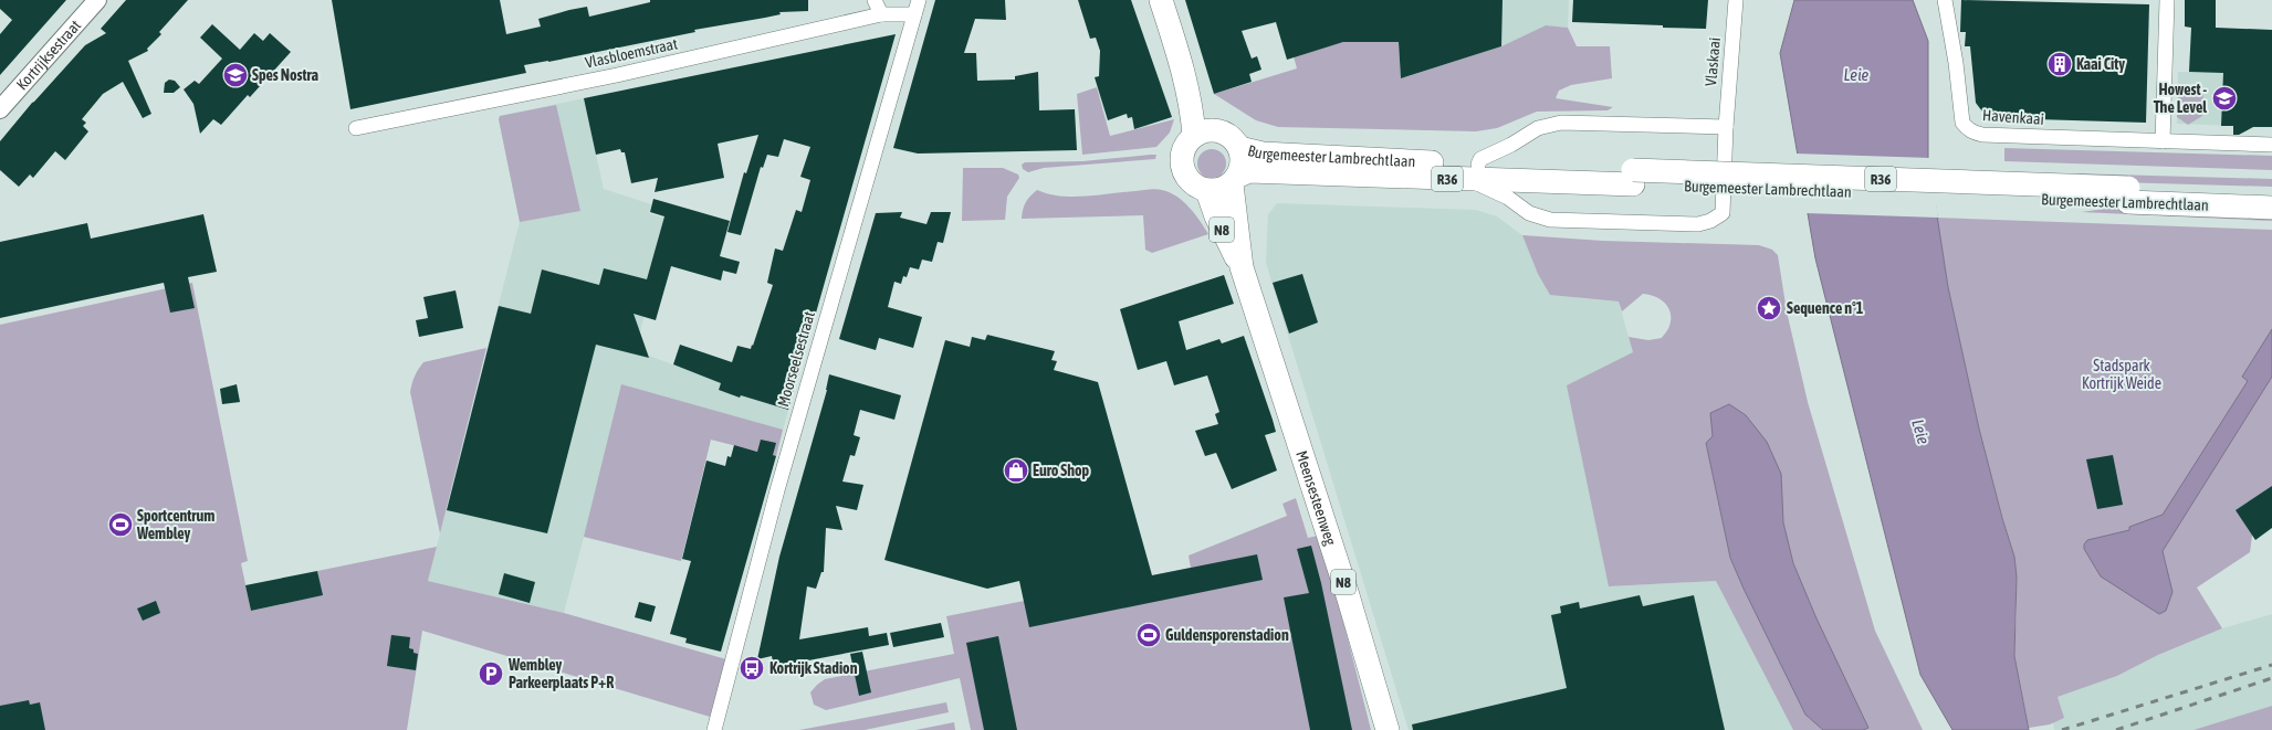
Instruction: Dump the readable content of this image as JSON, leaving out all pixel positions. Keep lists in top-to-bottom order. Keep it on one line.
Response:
{"streets":{"main road":["Burgemeester Lambrechtlaan","R36","N8","Meensesteenweg"],"street":["Vlasbloemstraat","Kortrijksestraat","Vlaskaai","Havenkaai","Moorseelsestraat"]},"crossings":[["Vlasbloemstraat","Moorseelsestraat"],["Vlaskaai","Burgemeester Lambrechtlaan"],["Burgemeester Lambrechtlaan","R36"],["Burgemeester Lambrechtlaan","Meensesteenweg"],["R36","Meensesteenweg"]],"water":["Leie"],"parks":["Stadspark Kortrijk Weide"],"places":{"building":["Kaai City"],"school or university":["Spes Nostra","Howest - The Level"],"place":["Sequence n°1"],"shop":["Euro Shop"],"sports":["Sportcentrum Wembley","Guldensporenstadion"],"bus stop":["Kortrijk Stadion"],"parking":["Wembley Parkeerplaats P+R"]}}
